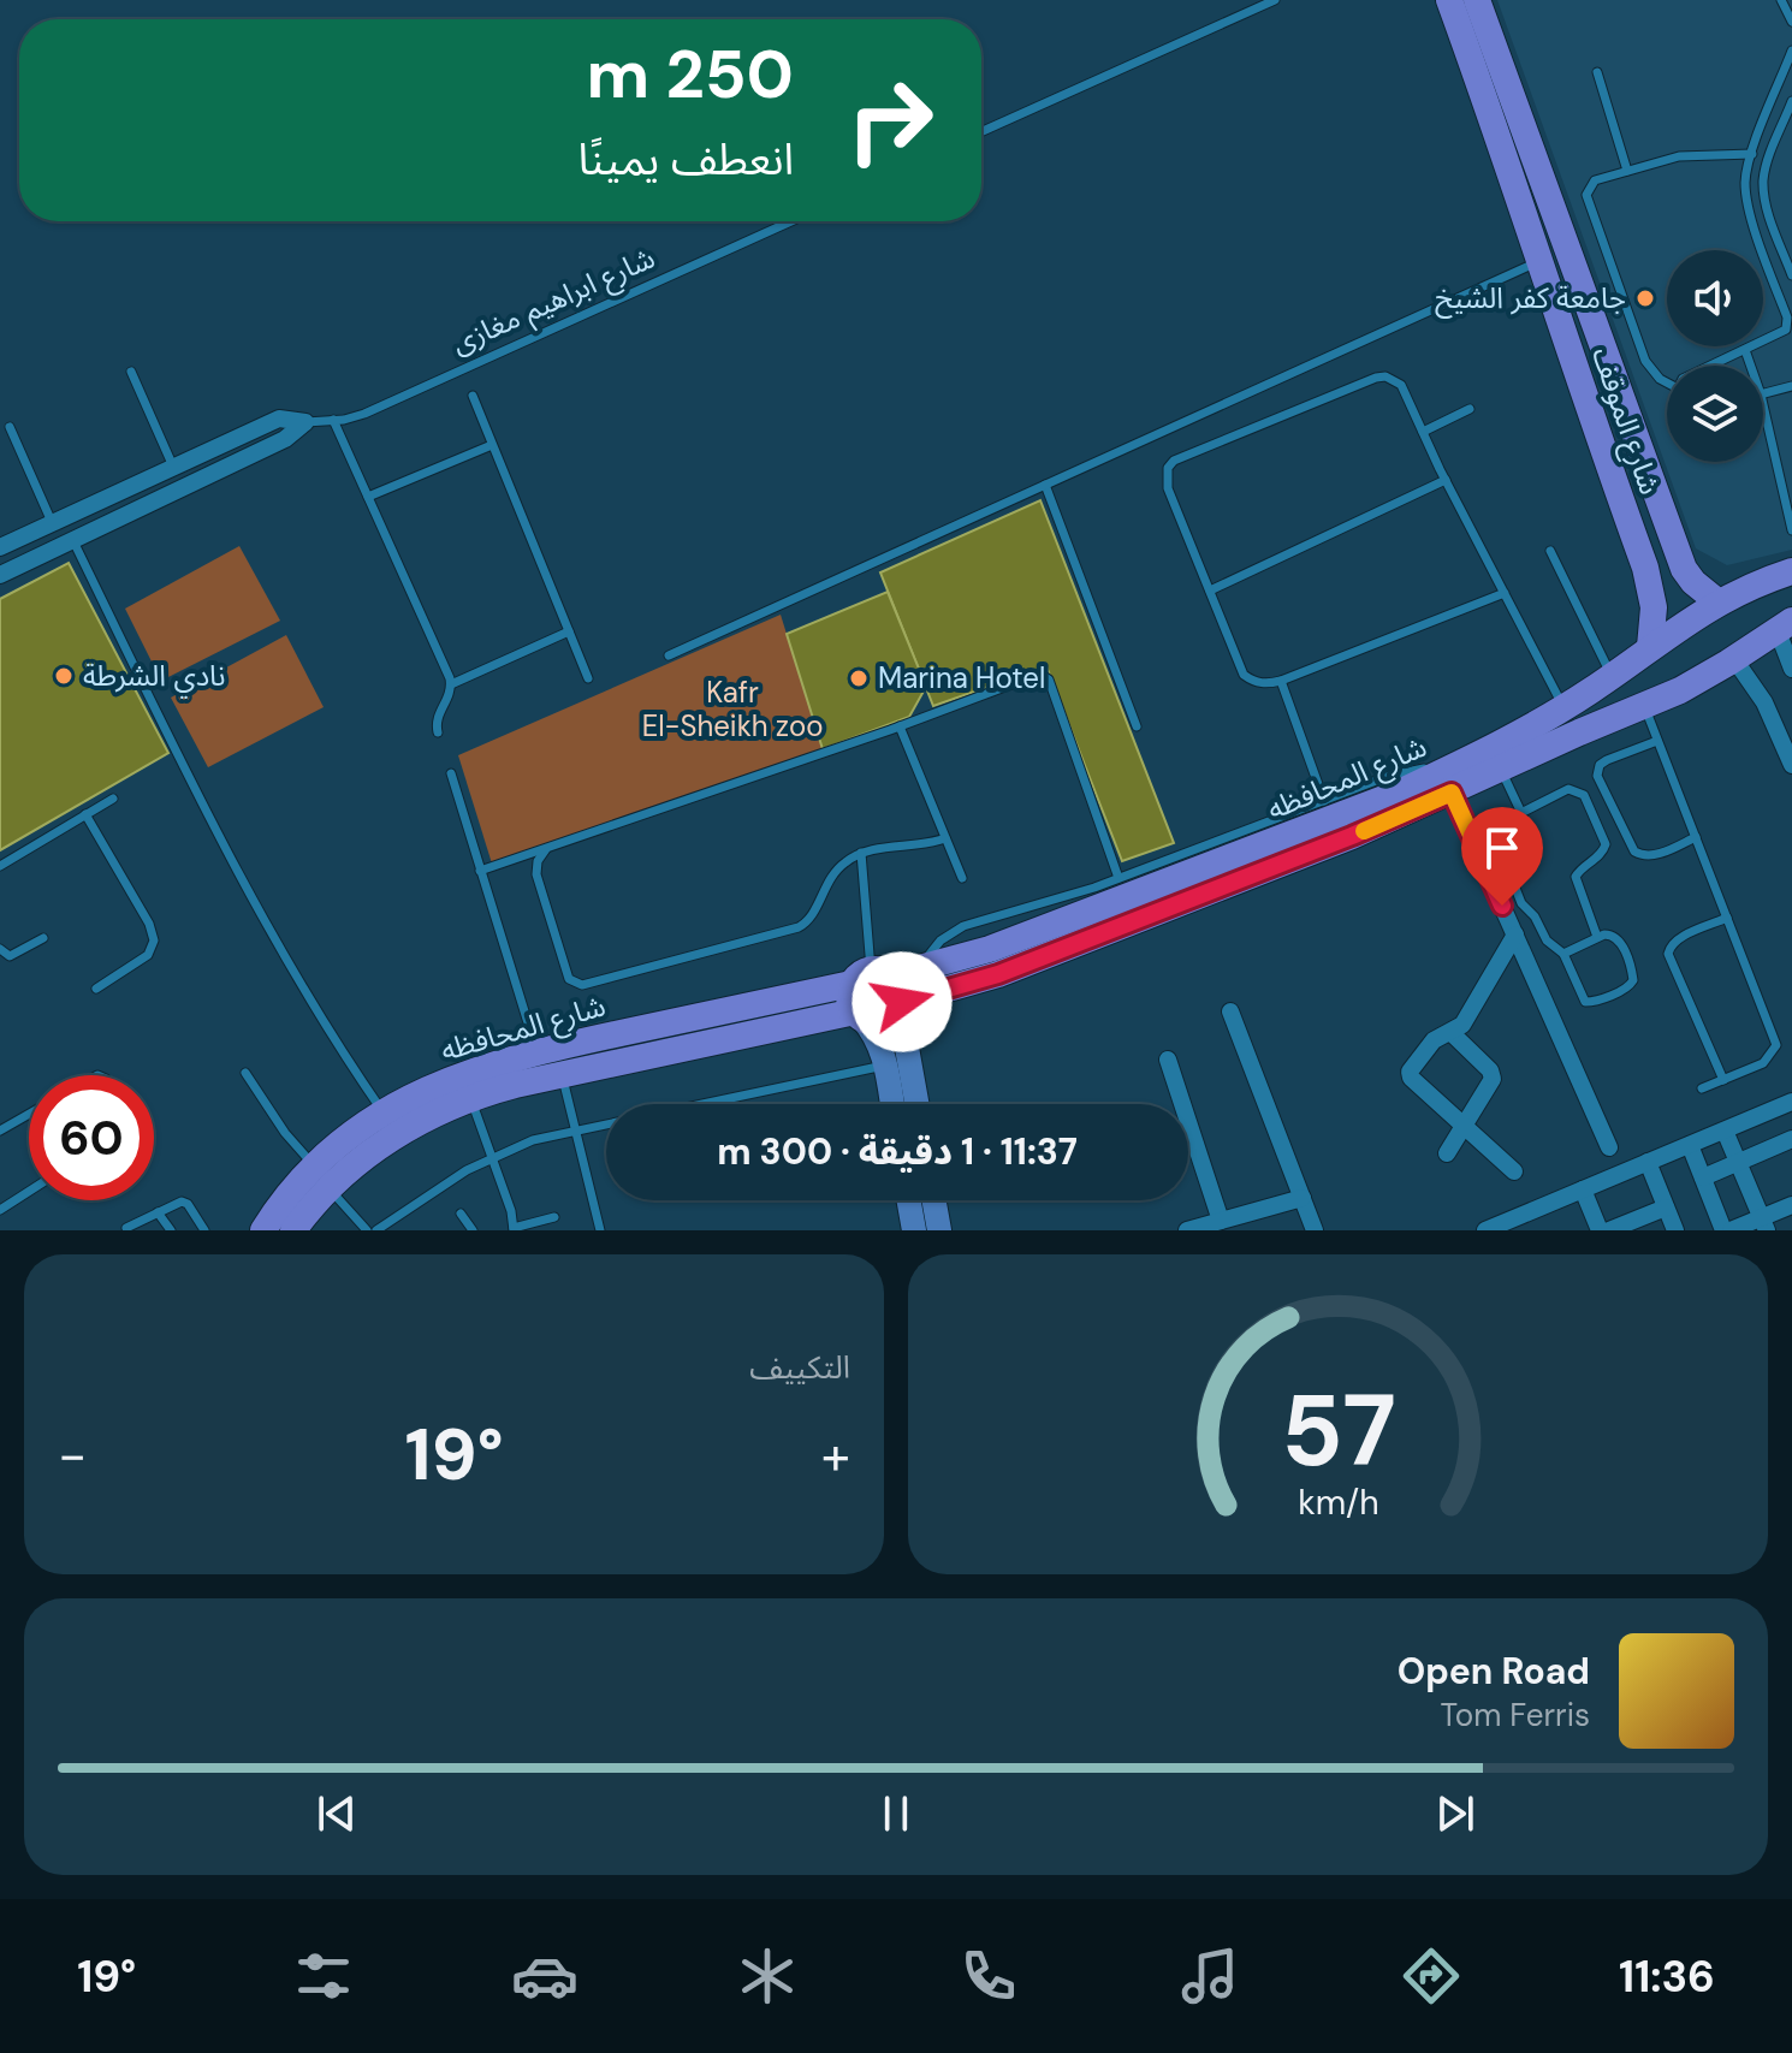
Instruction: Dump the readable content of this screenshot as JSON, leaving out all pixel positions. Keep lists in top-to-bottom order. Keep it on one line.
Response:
{"streets":{"main road":["شارع الموقف","شارع المحافظه"],"street":["شارع ابراهيم مغازى"]},"crossings":[["شارع الموقف","شارع المحافظه"]],"parks":["Kafr El-Sheikh zoo"],"places":["جامعة كفر الشيخ","نادي الشرطة","Marina Hotel"],"page":{"turn":["250 m","انعطف يمينًا"],"limit":"60","trip":"11:37 · 1 دقيقة · 300 m","tile":"التكييف","heat":["−","19°","+"],"song":["Open Road","Tom Ferris"],"tabs":["11:36","19°"],"gauge":["57","km/h"]}}
